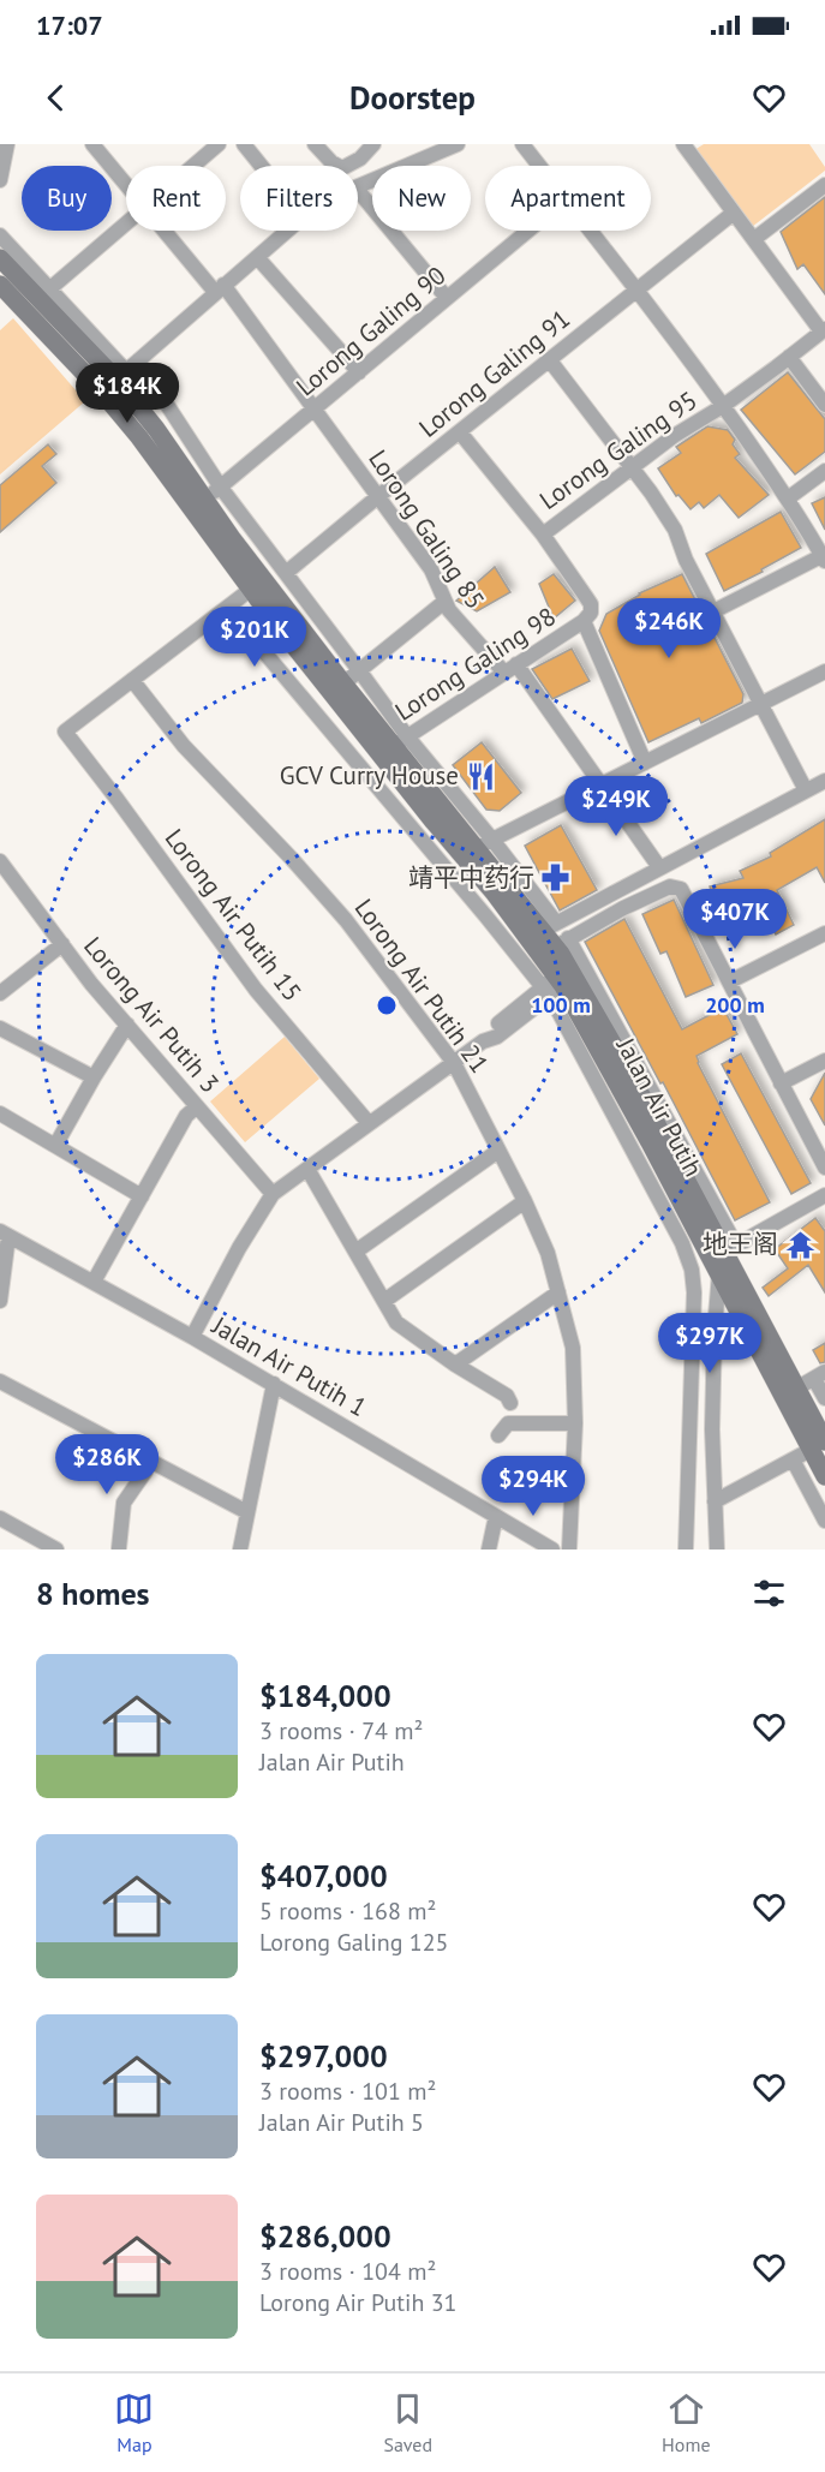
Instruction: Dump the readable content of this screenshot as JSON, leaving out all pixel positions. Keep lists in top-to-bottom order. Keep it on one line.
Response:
{"streets":{"street":["Lorong Galing 90","Lorong Galing 91","Lorong Galing 95","Lorong Galing 85","Lorong Galing 98","Lorong Air Putih 15","Lorong Air Putih 21","Lorong Air Putih 3","Jalan Air Putih","Jalan Air Putih 1"]},"crossings":[["Lorong Galing 90","Lorong Galing 85"],["Lorong Galing 90","Jalan Air Putih"],["Lorong Galing 91","Lorong Galing 85"],["Lorong Galing 85","Lorong Galing 98"],["Lorong Galing 98","Jalan Air Putih"],["Lorong Air Putih 15","Lorong Air Putih 21"]],"places":{"restaurant":["GCV Curry House"],"pharmacy":["靖平中药行"],"temple":["地王阁"]},"page":{"status":"17:07","header":"Doorstep","chip":["Buy","Rent","Filters","New","Apartment"],"price":["$184K","$246K","$201K","$249K","$407K","$297K","$286K","$294K"],"heading":"8 homes","list":[{"name":"$184,000","note":"3 rooms · 74 m² · Jalan Air Putih"},{"name":"$407,000","note":"5 rooms · 168 m² · Lorong Galing 125"},{"name":"$297,000","note":"3 rooms · 101 m² · Jalan Air Putih 5"},{"name":"$286,000","note":"3 rooms · 104 m² · Lorong Air Putih 31"}],"tabs":["Map","Saved","Home"]},"rings":["100 m","200 m"]}
